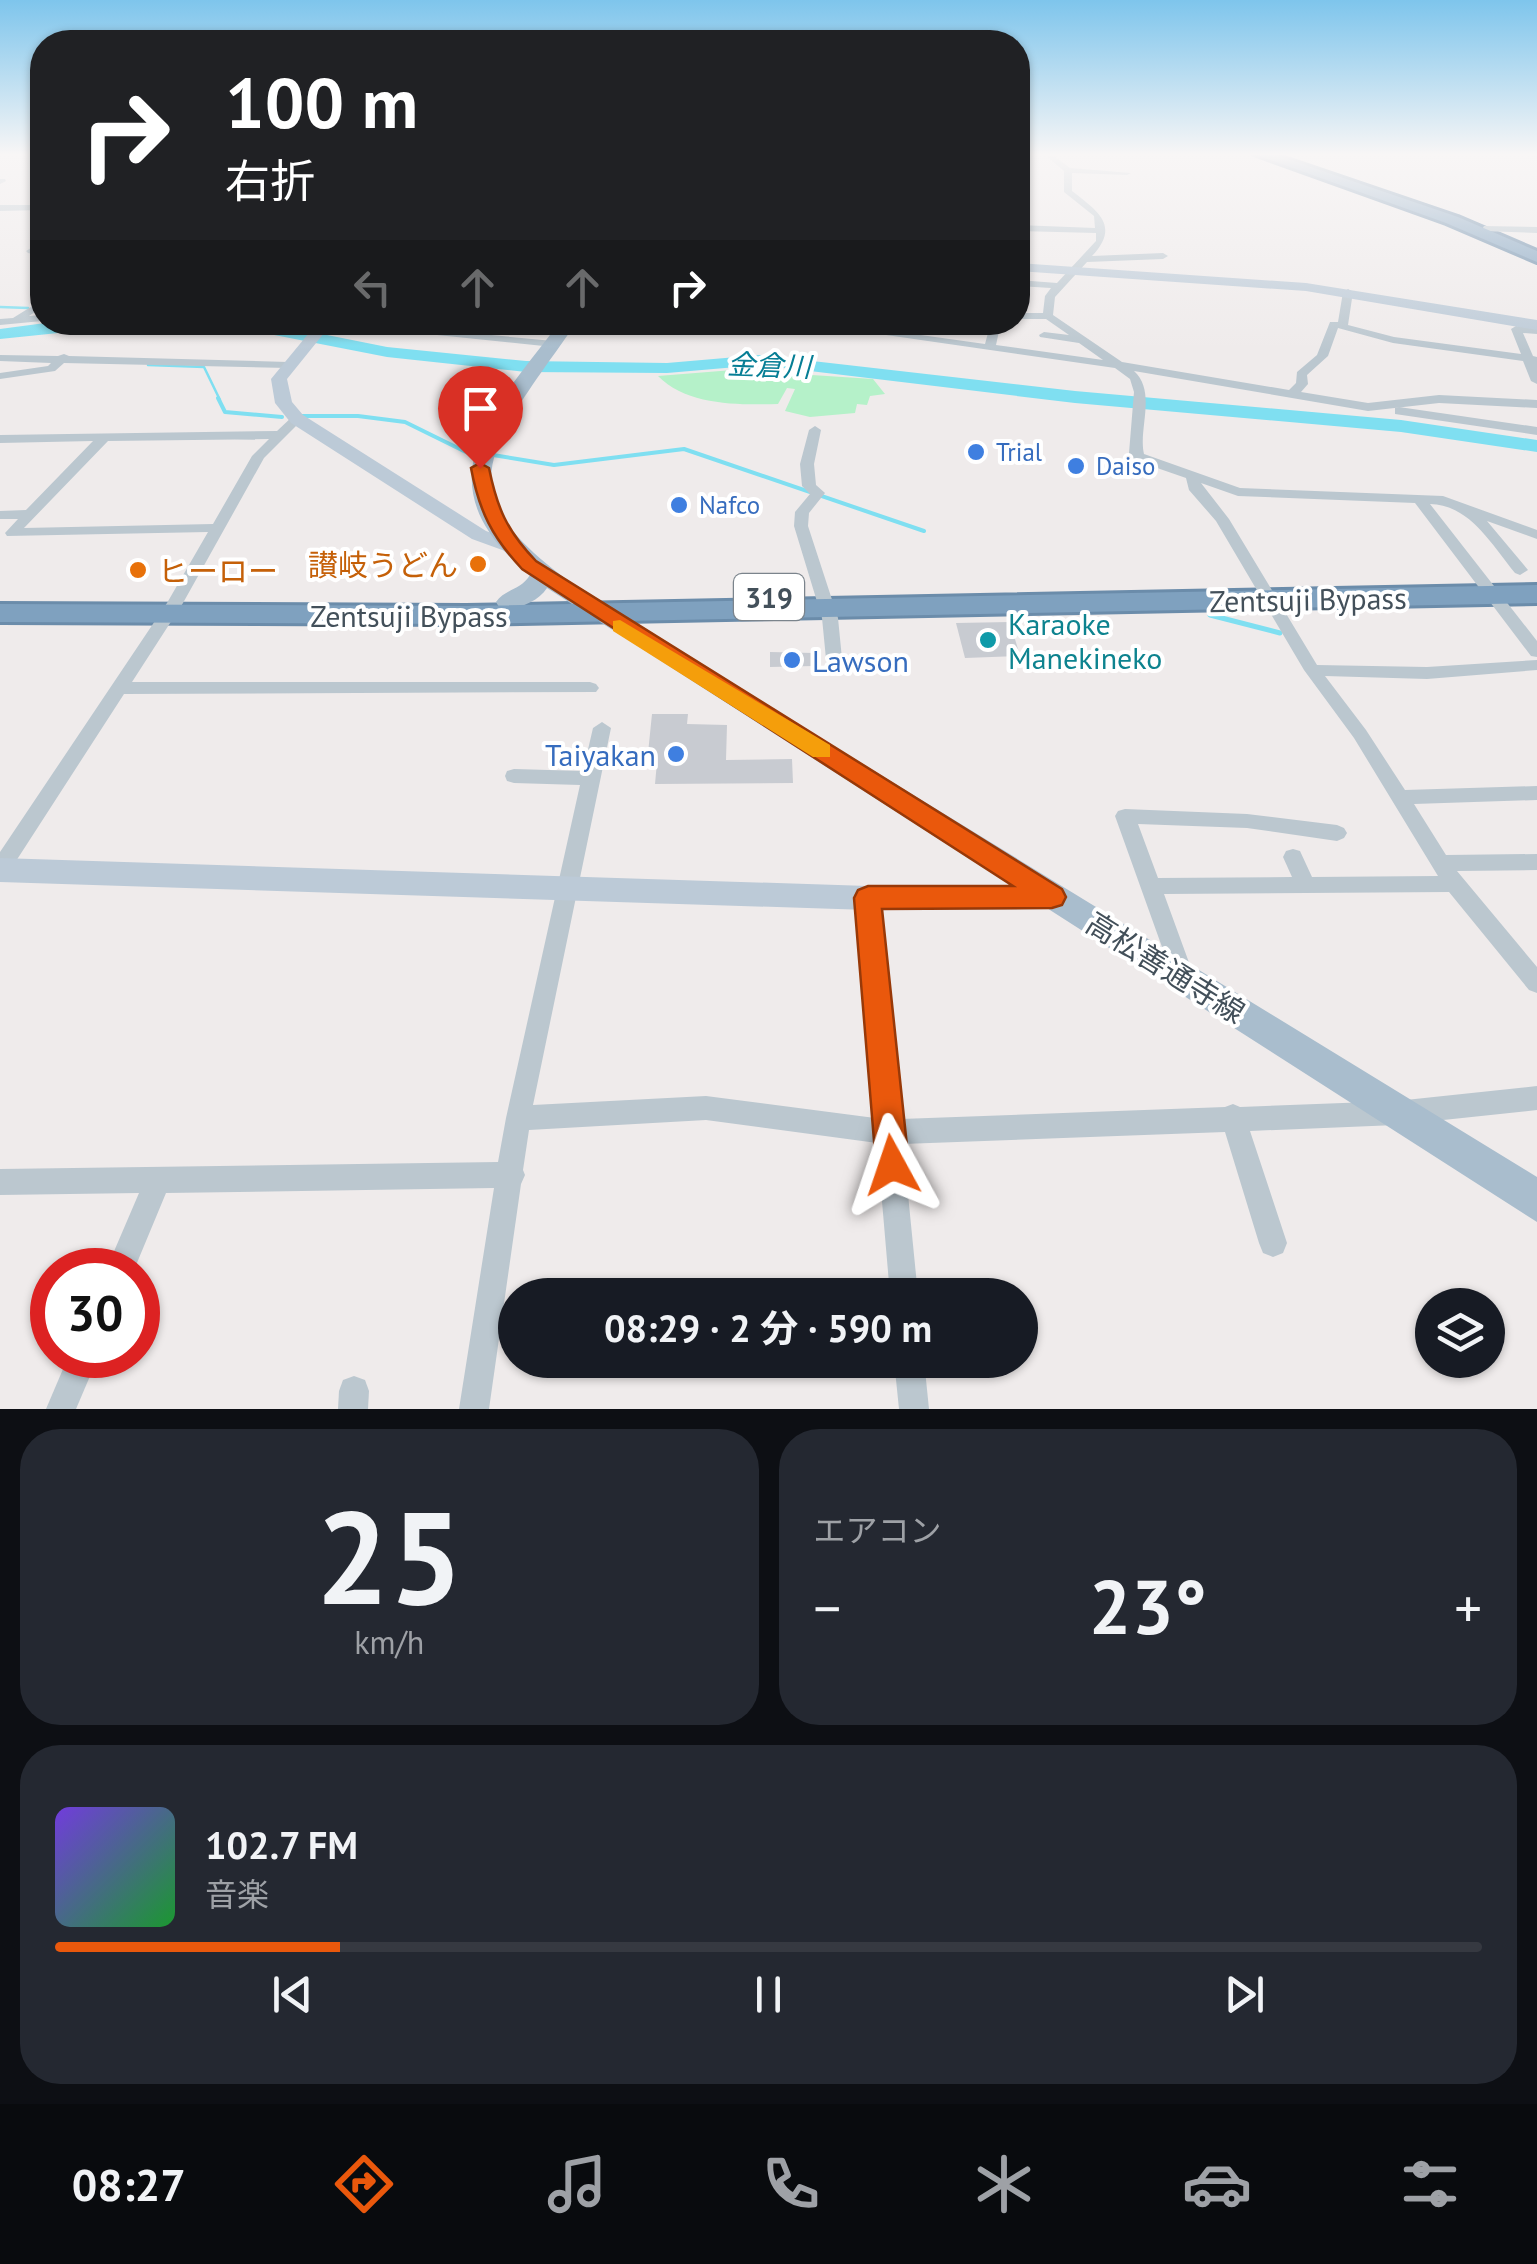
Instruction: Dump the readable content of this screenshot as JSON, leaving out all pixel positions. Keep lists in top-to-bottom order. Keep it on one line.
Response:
{"streets":{"highway":["319","Zentsuji Bypass"],"main road":["高松善通寺線"]},"crossings":[["Zentsuji Bypass","高松善通寺線"]],"water":["金倉川"],"places":["Trial","Daiso","Nafco","讃岐うどん","ヒーロー","Karaoke Manekineko","Lawson","Taiyakan"],"page":{"turn":["100 m","右折"],"limit":"30","trip":"08:29 · 2 分 · 590 m","tile":[["25","km/h"],"エアコン"],"heat":["−","23°","+"],"song":["102.7 FM","音楽"],"tabs":"08:27"}}
